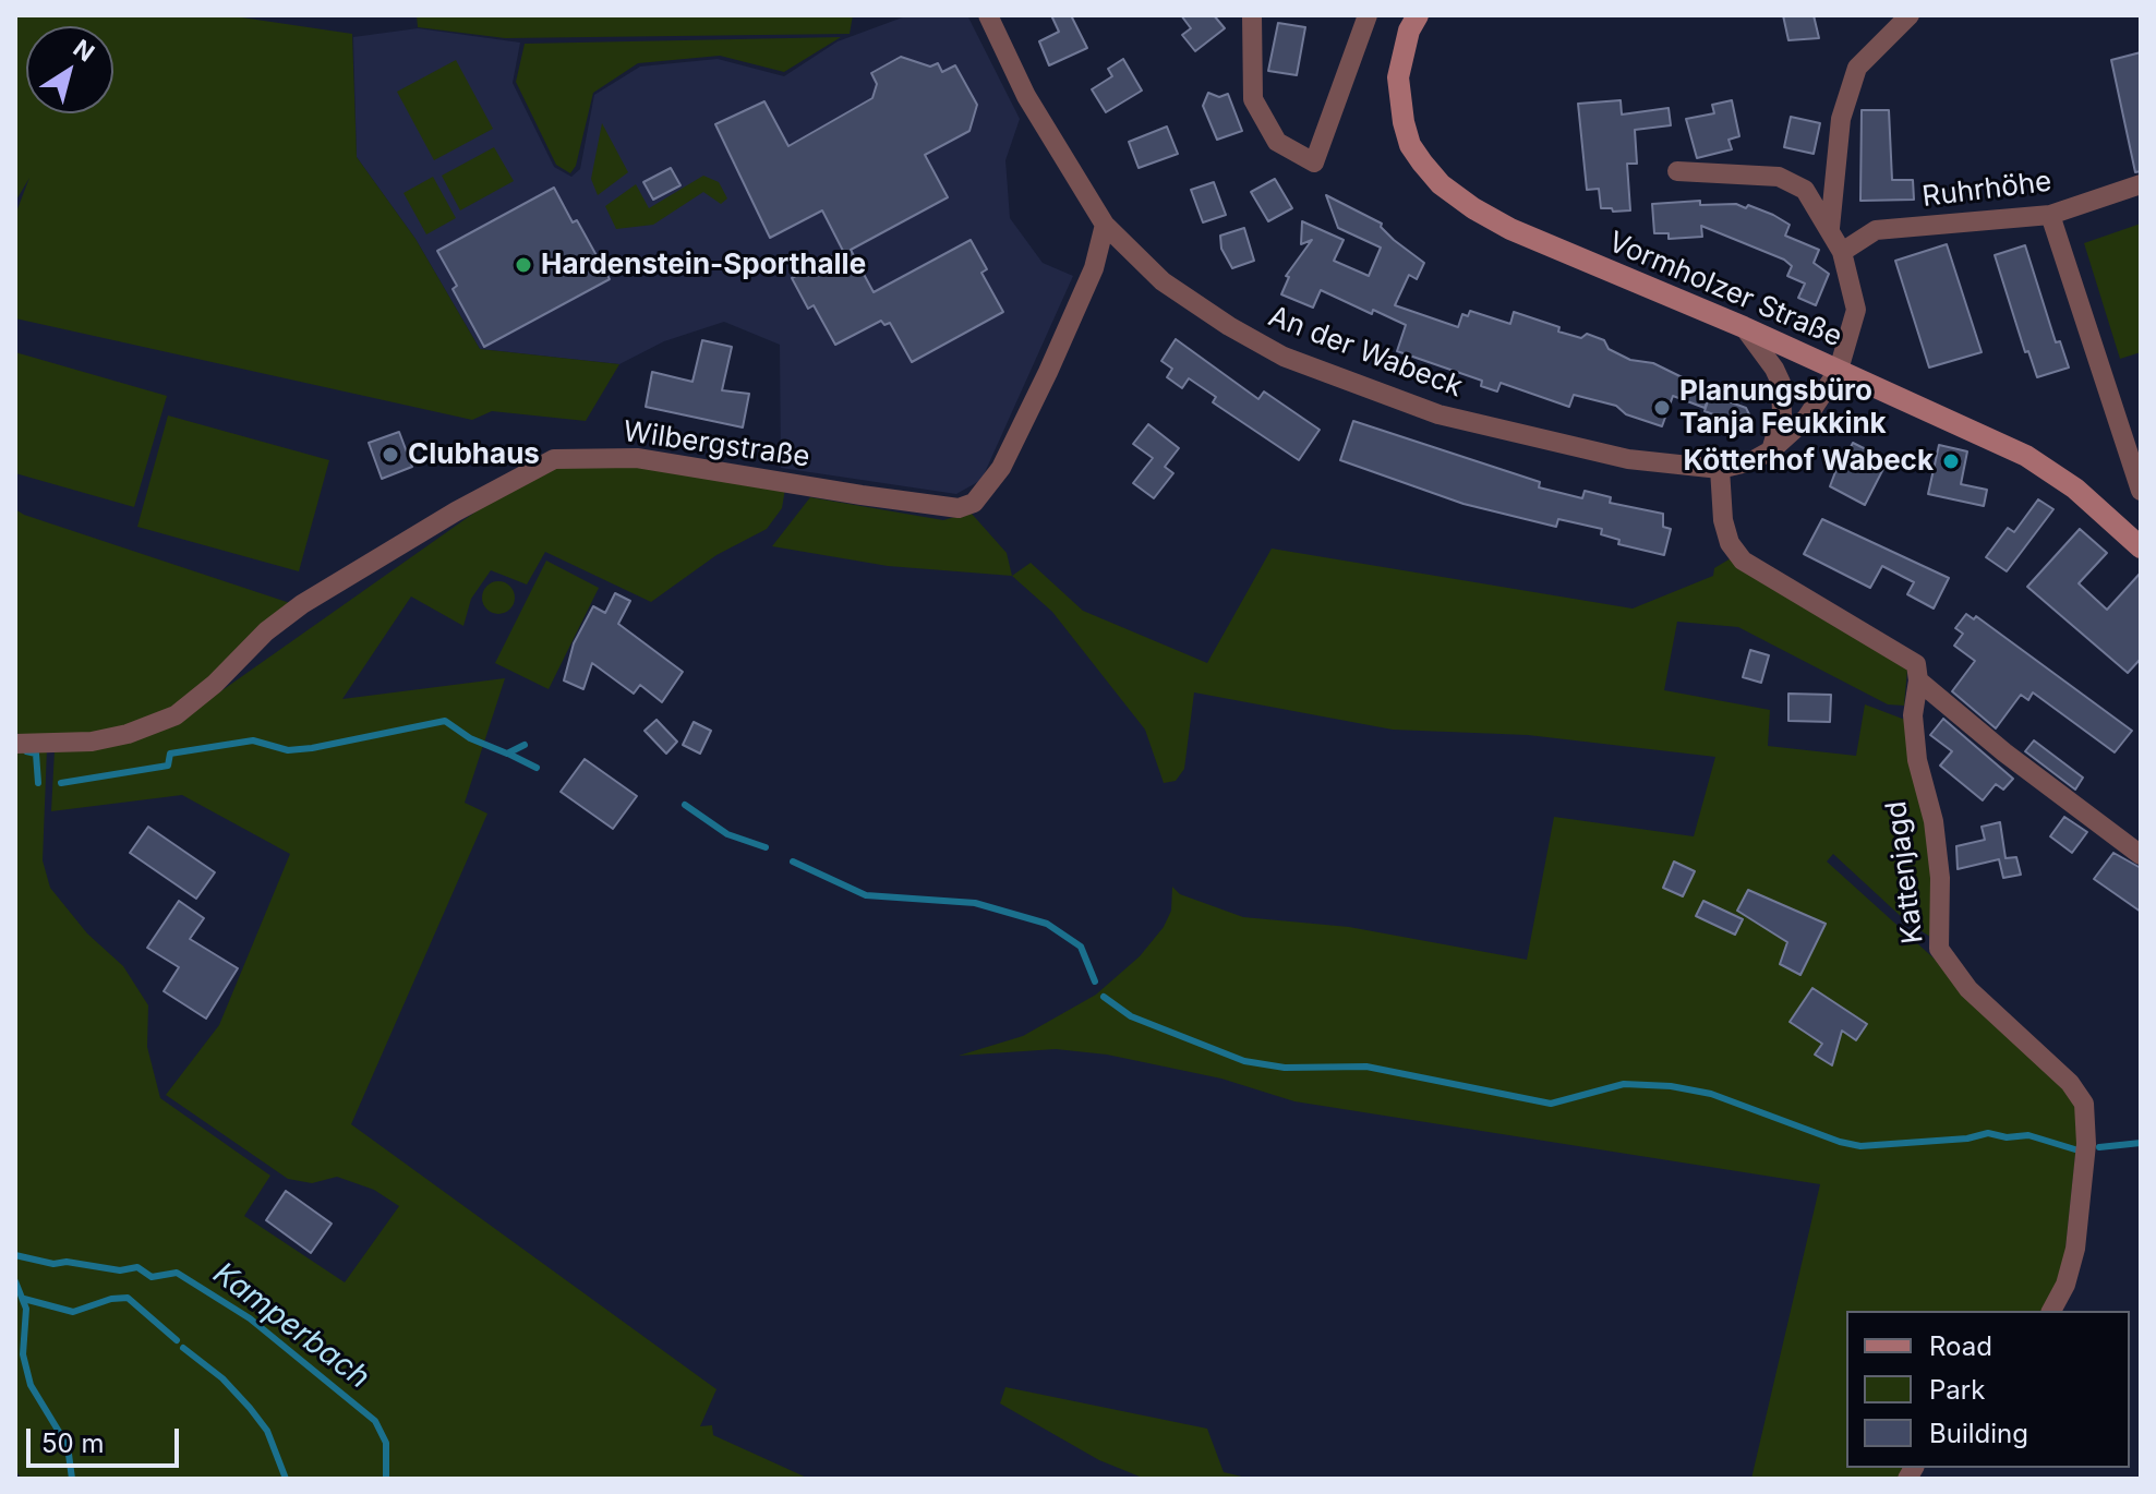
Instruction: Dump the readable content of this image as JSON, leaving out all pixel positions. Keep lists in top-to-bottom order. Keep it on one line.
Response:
{"streets":{"main road":["Vormholzer Straße"],"street":["Ruhrhöhe","An der Wabeck","Wilbergstraße","Kattenjagd"]},"crossings":[["Ruhrhöhe","An der Wabeck"],["Vormholzer Straße","An der Wabeck"],["An der Wabeck","Wilbergstraße"]],"water":["Kamperbach"],"places":["Hardenstein-Sporthalle","Planungsbüro Tanja Feukkink","Clubhaus","Kötterhof Wabeck"],"legend":["Road","Park","Building"],"scale_bar":"50 m","north":"top right"}
